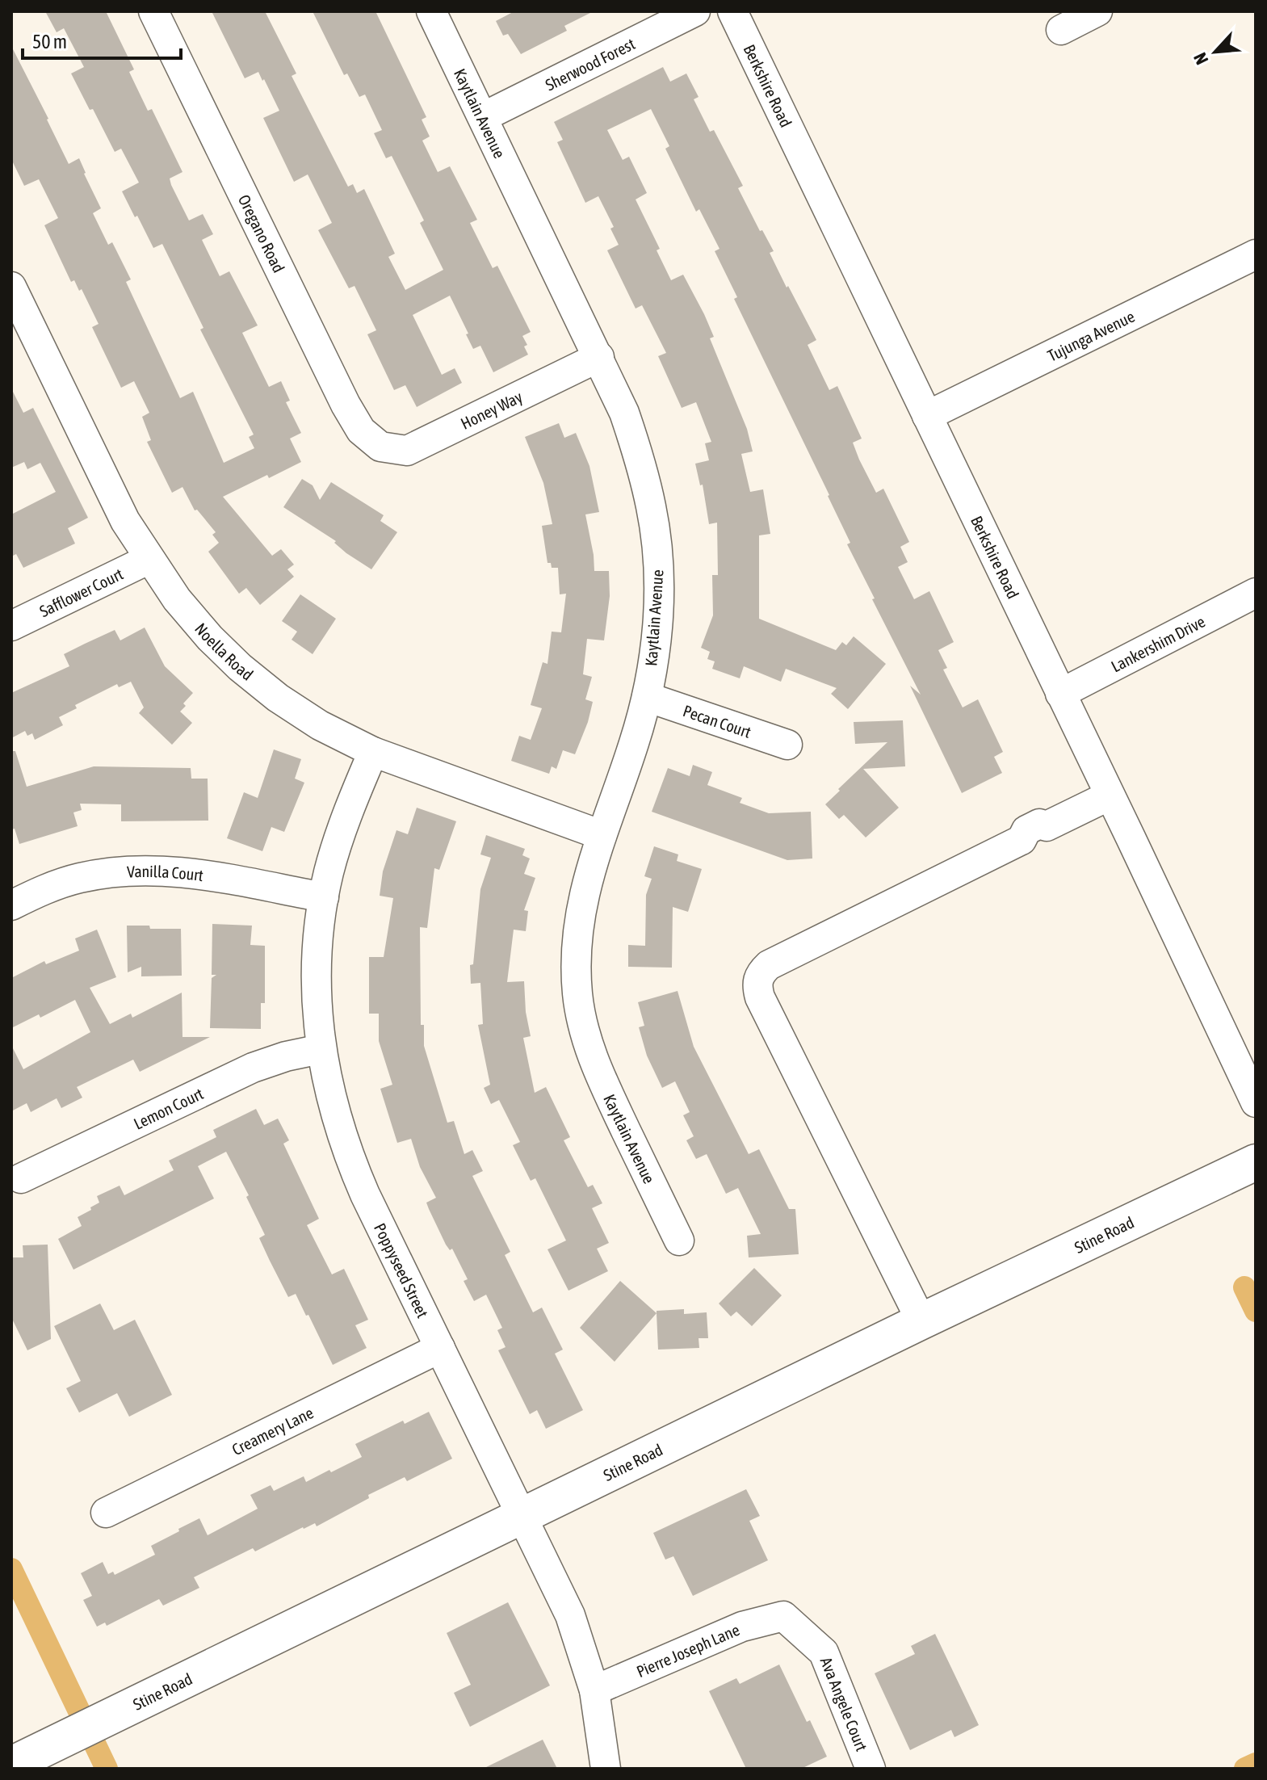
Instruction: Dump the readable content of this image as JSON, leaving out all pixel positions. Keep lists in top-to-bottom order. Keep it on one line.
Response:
{"streets":{"main road":["Stine Road"],"street":["Sherwood Forest","Berkshire Road","Kaytlain Avenue","Oregano Road","Tujunga Avenue","Honey Way","Safflower Court","Lankershim Drive","Noella Road","Pecan Court","Vanilla Court","Lemon Court","Poppyseed Street","Creamery Lane","Pierre Joseph Lane","Ava Angele Court"]},"crossings":[["Sherwood Forest","Kaytlain Avenue"],["Berkshire Road","Tujunga Avenue"],["Berkshire Road","Lankershim Drive"],["Kaytlain Avenue","Honey Way"],["Kaytlain Avenue","Noella Road"],["Kaytlain Avenue","Pecan Court"],["Oregano Road","Honey Way"],["Safflower Court","Noella Road"],["Noella Road","Poppyseed Street"],["Vanilla Court","Poppyseed Street"],["Lemon Court","Poppyseed Street"],["Stine Road","Poppyseed Street"],["Poppyseed Street","Creamery Lane"],["Poppyseed Street","Pierre Joseph Lane"],["Pierre Joseph Lane","Ava Angele Court"]],"scale_bar":"50 m","north":"bottom left"}
